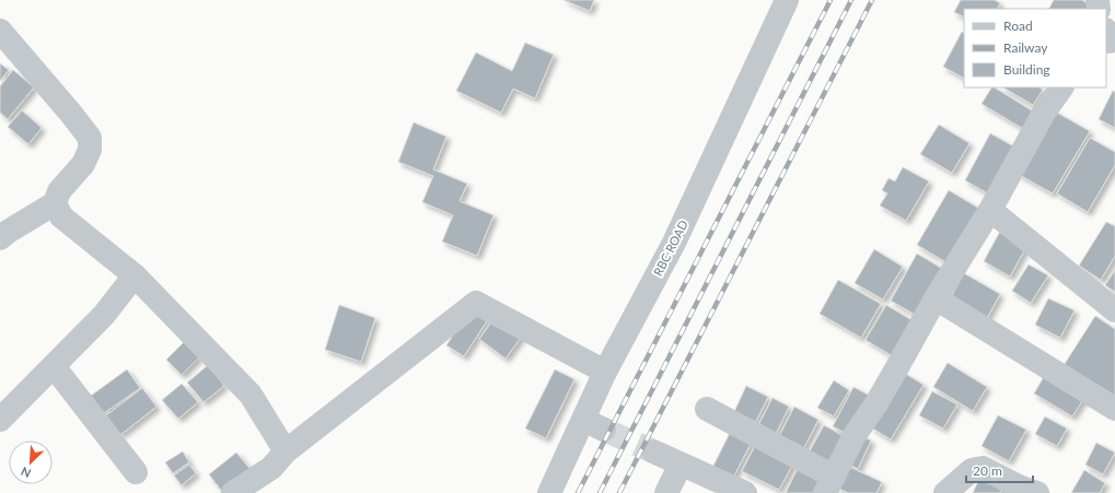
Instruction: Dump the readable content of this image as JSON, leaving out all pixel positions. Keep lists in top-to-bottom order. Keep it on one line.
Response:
{"streets":{"street":["RBC ROAD"]},"legend":["Road","Railway","Building"],"scale_bar":"20 m","north":"bottom left"}
